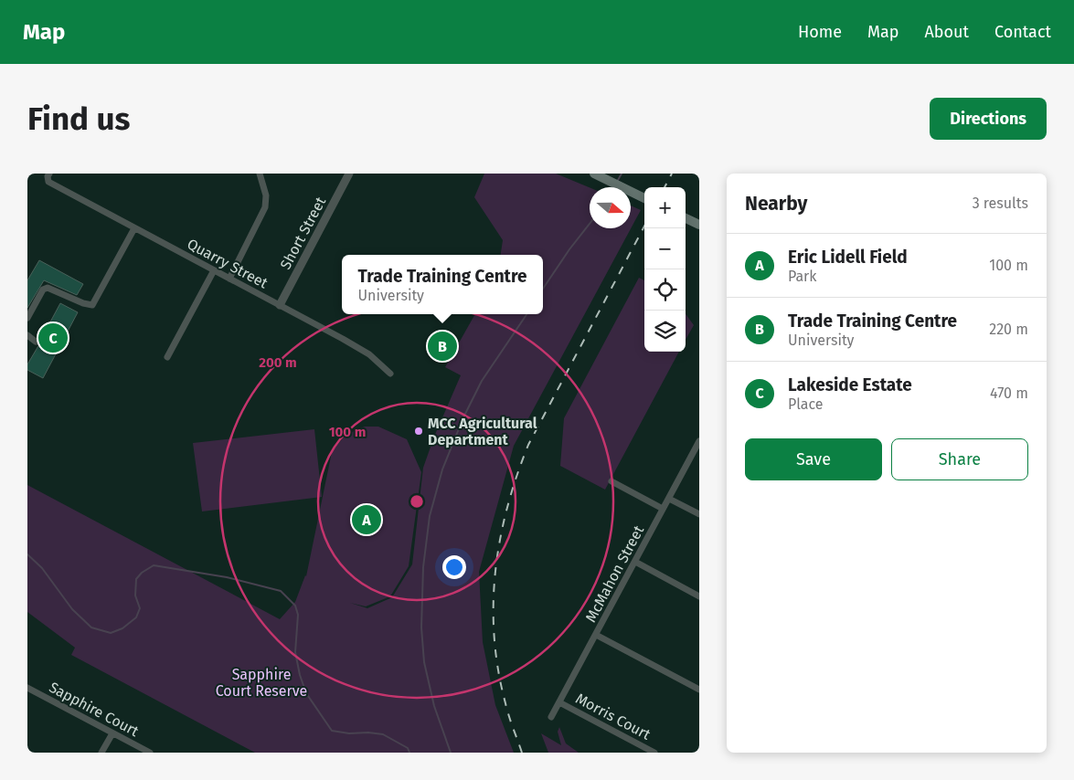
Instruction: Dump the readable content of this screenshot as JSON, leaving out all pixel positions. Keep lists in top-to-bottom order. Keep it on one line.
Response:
{"streets":{"street":["Short Street","Quarry Street","McMahon Street","Sapphire Court","Morris Court"]},"crossings":[["Short Street","Quarry Street"],["McMahon Street","Morris Court"]],"parks":["Sapphire Court Reserve"],"places":["MCC Agricultural Department"],"north":"right","page":{"header":"Map","nav":["Home","Map","About","Contact"],"buttons":["Directions",["Save","Share"]],"title":"Find us","heading":["Nearby","3 results"],"map_buttons":["+","−"],"list":[{"mark":"A","name":"Eric Lidell Field","note":"Park","value":"100 m"},{"mark":"B","name":"Trade Training Centre","note":"University","value":"220 m"},{"mark":"C","name":"Lakeside Estate","note":"Place","value":"470 m"}],"popup":["Trade Training Centre","University"],"pins":["C","B","A"]},"rings":["200 m","100 m"]}
